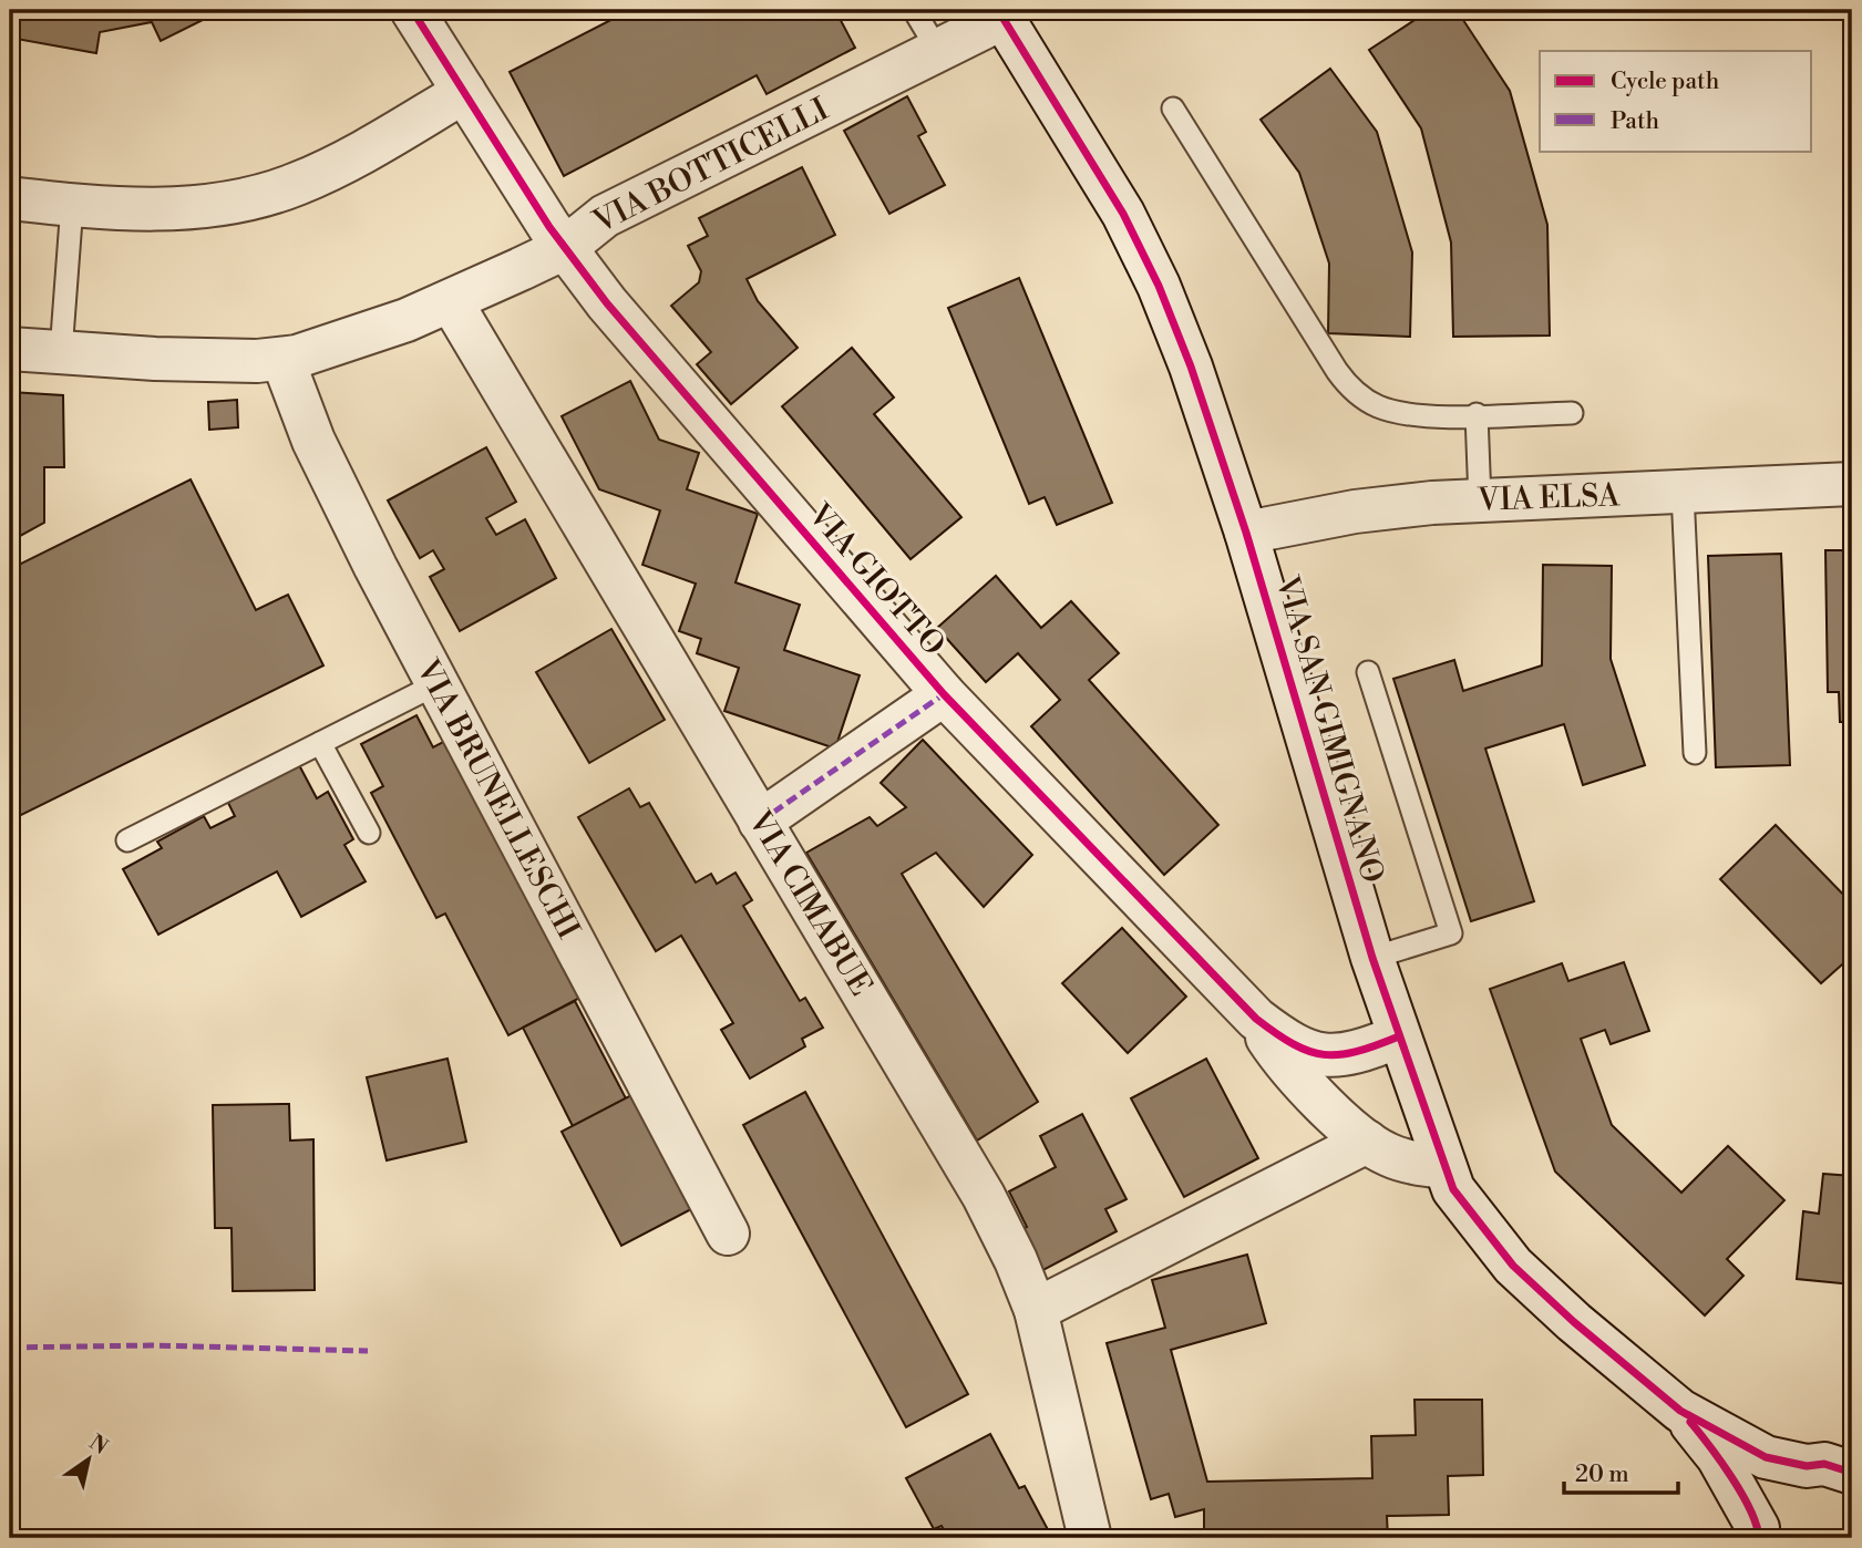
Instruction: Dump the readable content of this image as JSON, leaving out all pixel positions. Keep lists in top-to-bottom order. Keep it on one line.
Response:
{"streets":{"street":["VIA BOTTICELLI","VIA ELSA","VIA GIOTTO","VIA SAN GIMIGNANO","VIA BRUNELLESCHI","VIA CIMABUE"]},"crossings":[["VIA BOTTICELLI","VIA GIOTTO"],["VIA BOTTICELLI","VIA SAN GIMIGNANO"],["VIA BOTTICELLI","VIA BRUNELLESCHI"],["VIA BOTTICELLI","VIA CIMABUE"],["VIA ELSA","VIA SAN GIMIGNANO"],["VIA GIOTTO","VIA SAN GIMIGNANO"]],"legend":["Cycle path","Path"],"scale_bar":"20 m","north":"top right"}
